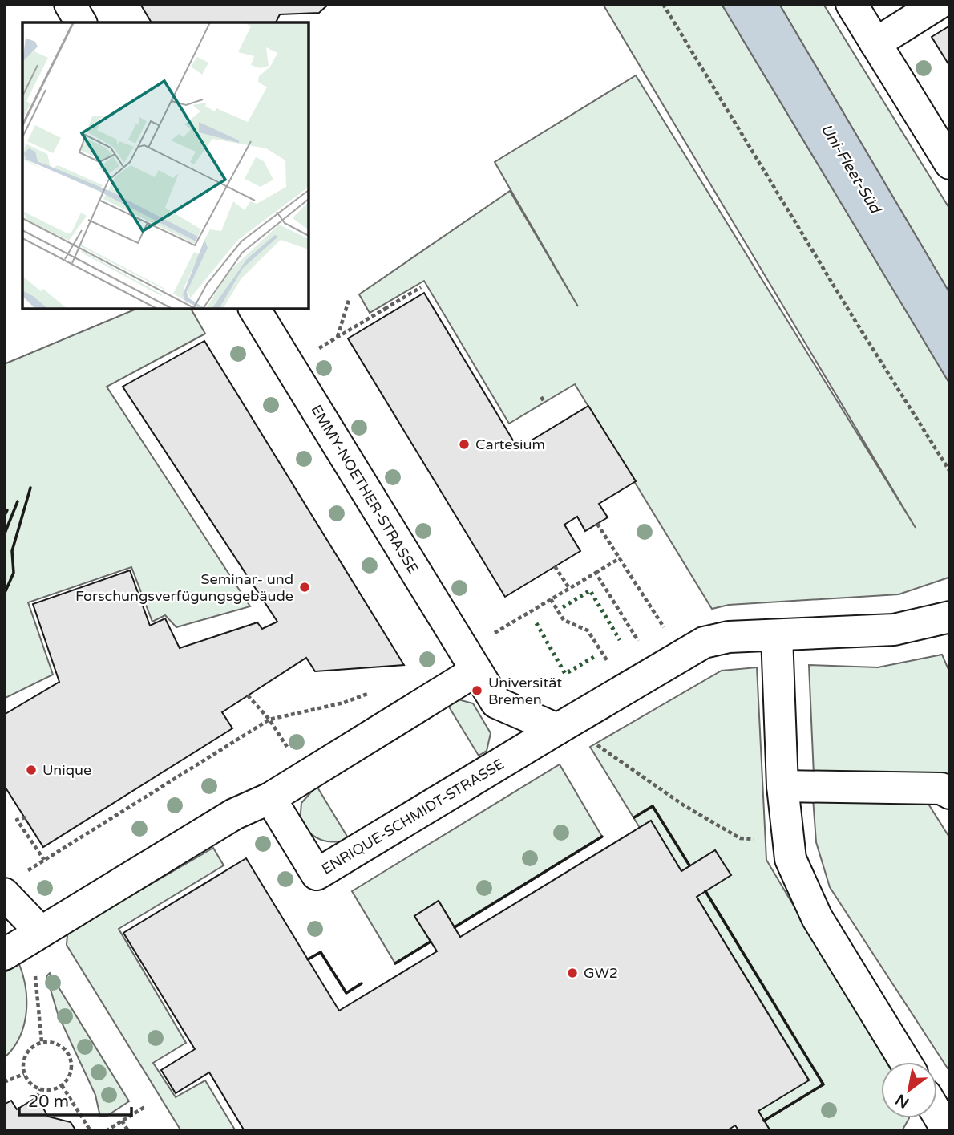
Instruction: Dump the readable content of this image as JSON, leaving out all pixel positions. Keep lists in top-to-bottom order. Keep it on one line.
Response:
{"streets":{"street":["EMMY-NOETHER-STRASSE","ENRIQUE-SCHMIDT-STRASSE"]},"water":["Uni-Fleet-Süd"],"places":["Cartesium","Seminar- und Forschungsverfügungsgebäude","Universität Bremen","Unique","GW2"],"scale_bar":"20 m","north":"bottom left"}
